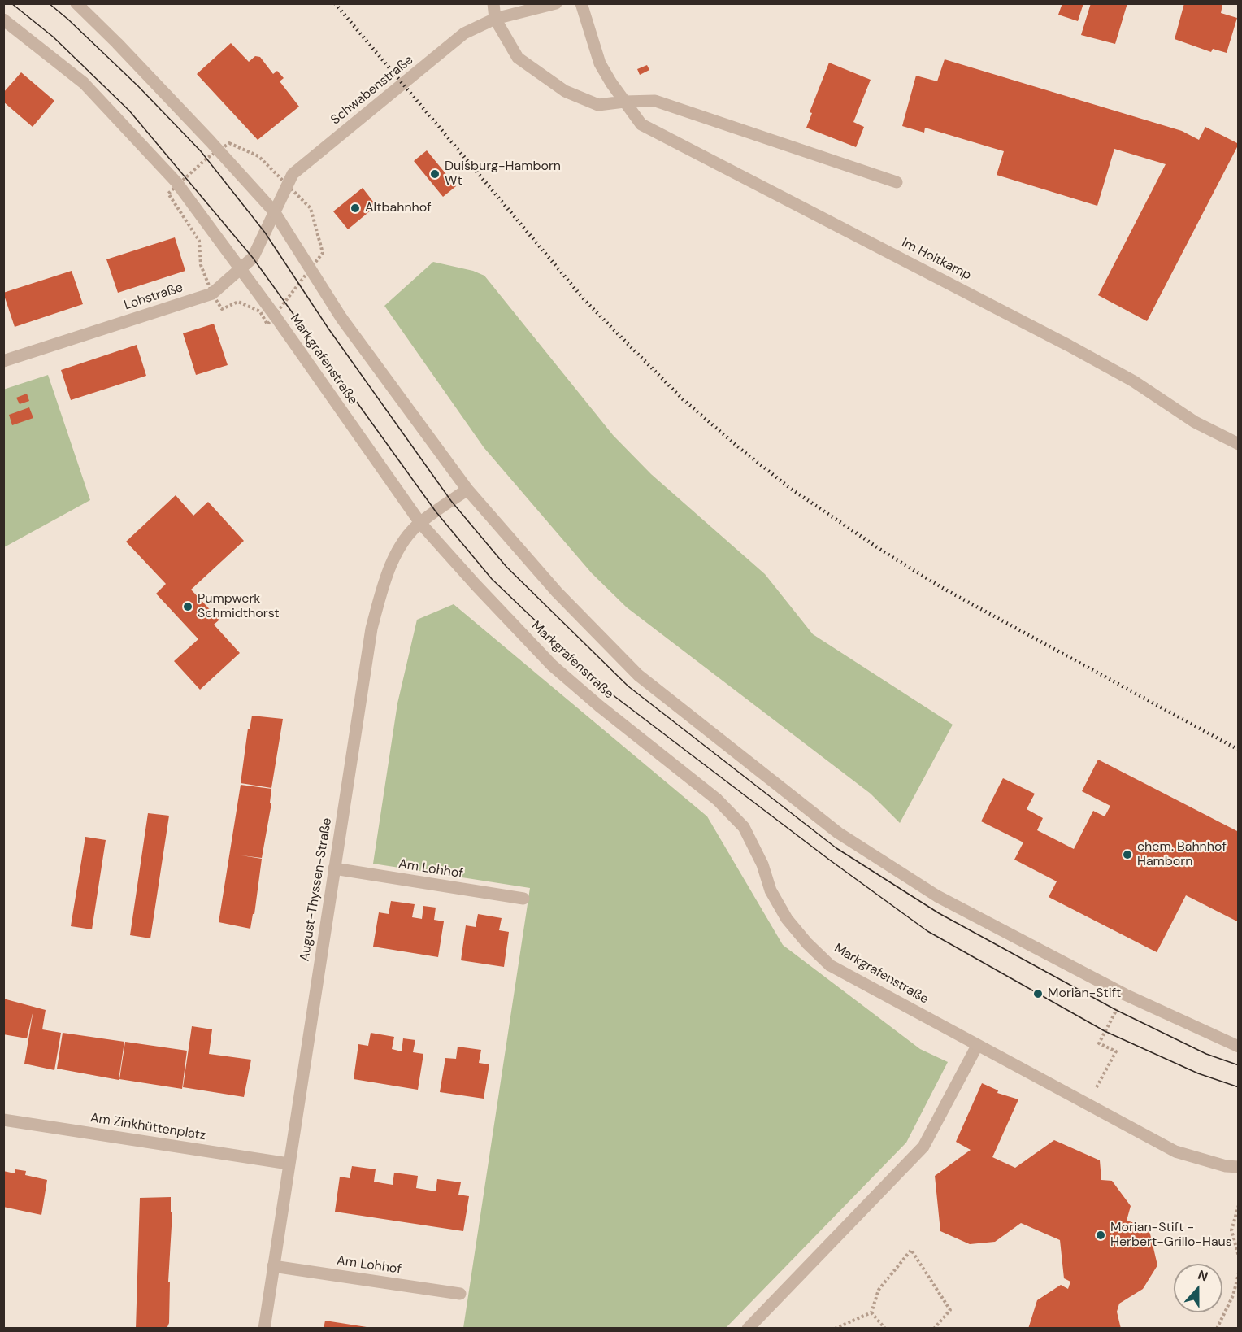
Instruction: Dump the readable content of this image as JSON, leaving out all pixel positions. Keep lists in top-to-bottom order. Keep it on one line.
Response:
{"streets":{"street":["Schwabenstraße","Im Holtkamp","Lohstraße","Markgrafenstraße","Am Lohhof","August-Thyssen-Straße","Am Zinkhüttenplatz"]},"crossings":[["Schwabenstraße","Lohstraße"],["Lohstraße","Markgrafenstraße"],["Markgrafenstraße","August-Thyssen-Straße"],["Am Lohhof","August-Thyssen-Straße"],["August-Thyssen-Straße","Am Zinkhüttenplatz"]],"places":["Duisburg-Hamborn Wt","Altbahnhof","Pumpwerk Schmidthorst","ehem. Bahnhof Hamborn","Morian-Stift","Morian-Stift - Herbert-Grillo-Haus"],"north":"top"}
